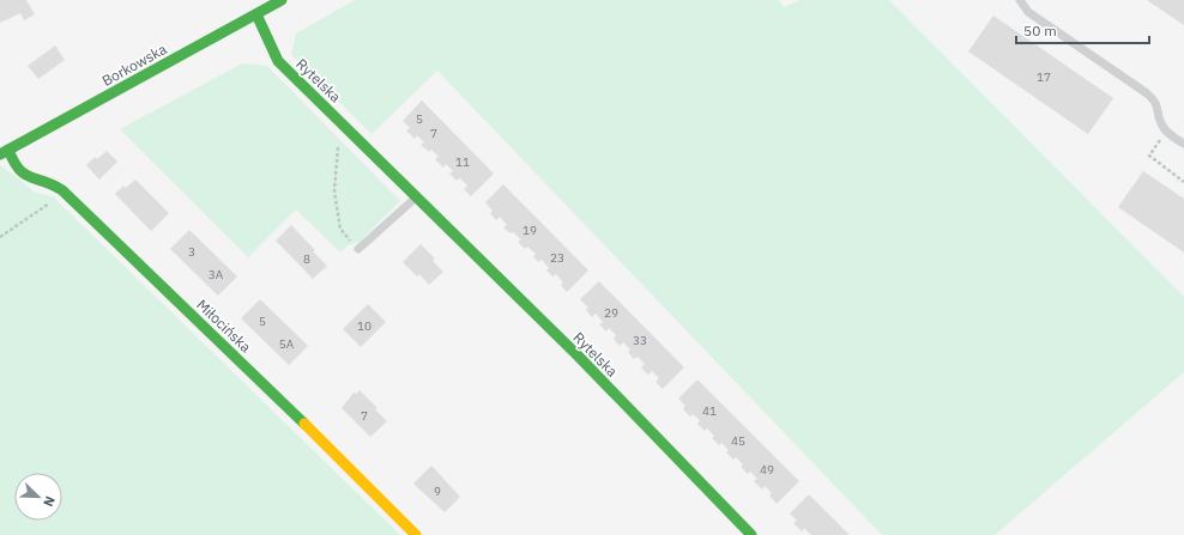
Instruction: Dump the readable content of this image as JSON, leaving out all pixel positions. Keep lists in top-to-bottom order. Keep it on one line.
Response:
{"streets":{"street":["Borkowska","Rytelska","Miłocińska"]},"crossings":[["Borkowska","Rytelska"],["Borkowska","Miłocińska"]],"house_numbers":["17","5","7","11","19","3","23","8","3A","29","5","10","33","5A","41","7","45","49","9"],"scale_bar":"50 m","north":"bottom right"}
